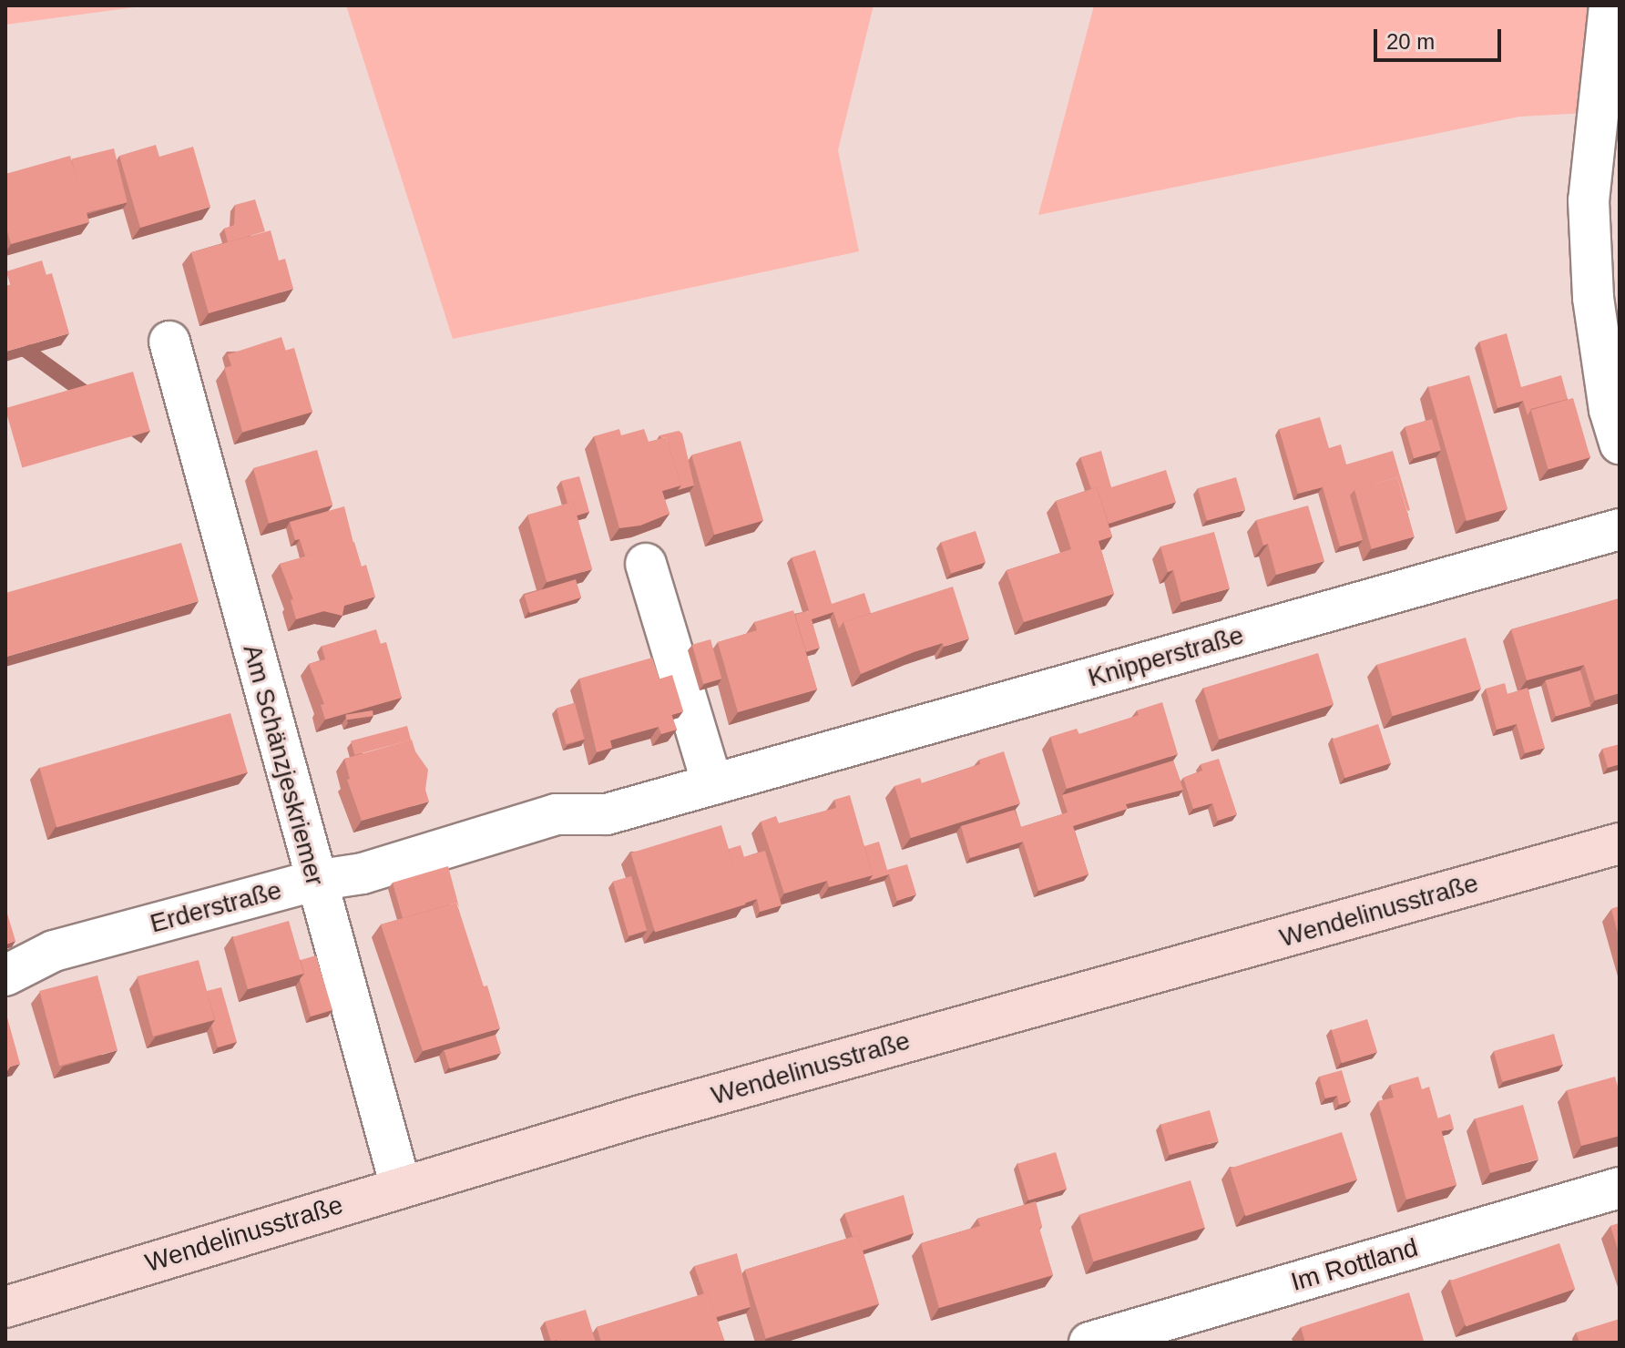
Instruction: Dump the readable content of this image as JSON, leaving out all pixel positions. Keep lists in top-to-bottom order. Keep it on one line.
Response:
{"streets":{"main road":["Wendelinusstraße"],"street":["Knipperstraße","Am Schänzjeskriemer","Erderstraße","Im Rottland"]},"crossings":[["Knipperstraße","Erderstraße"],["Am Schänzjeskriemer","Erderstraße"],["Am Schänzjeskriemer","Wendelinusstraße"]],"scale_bar":"20 m"}
